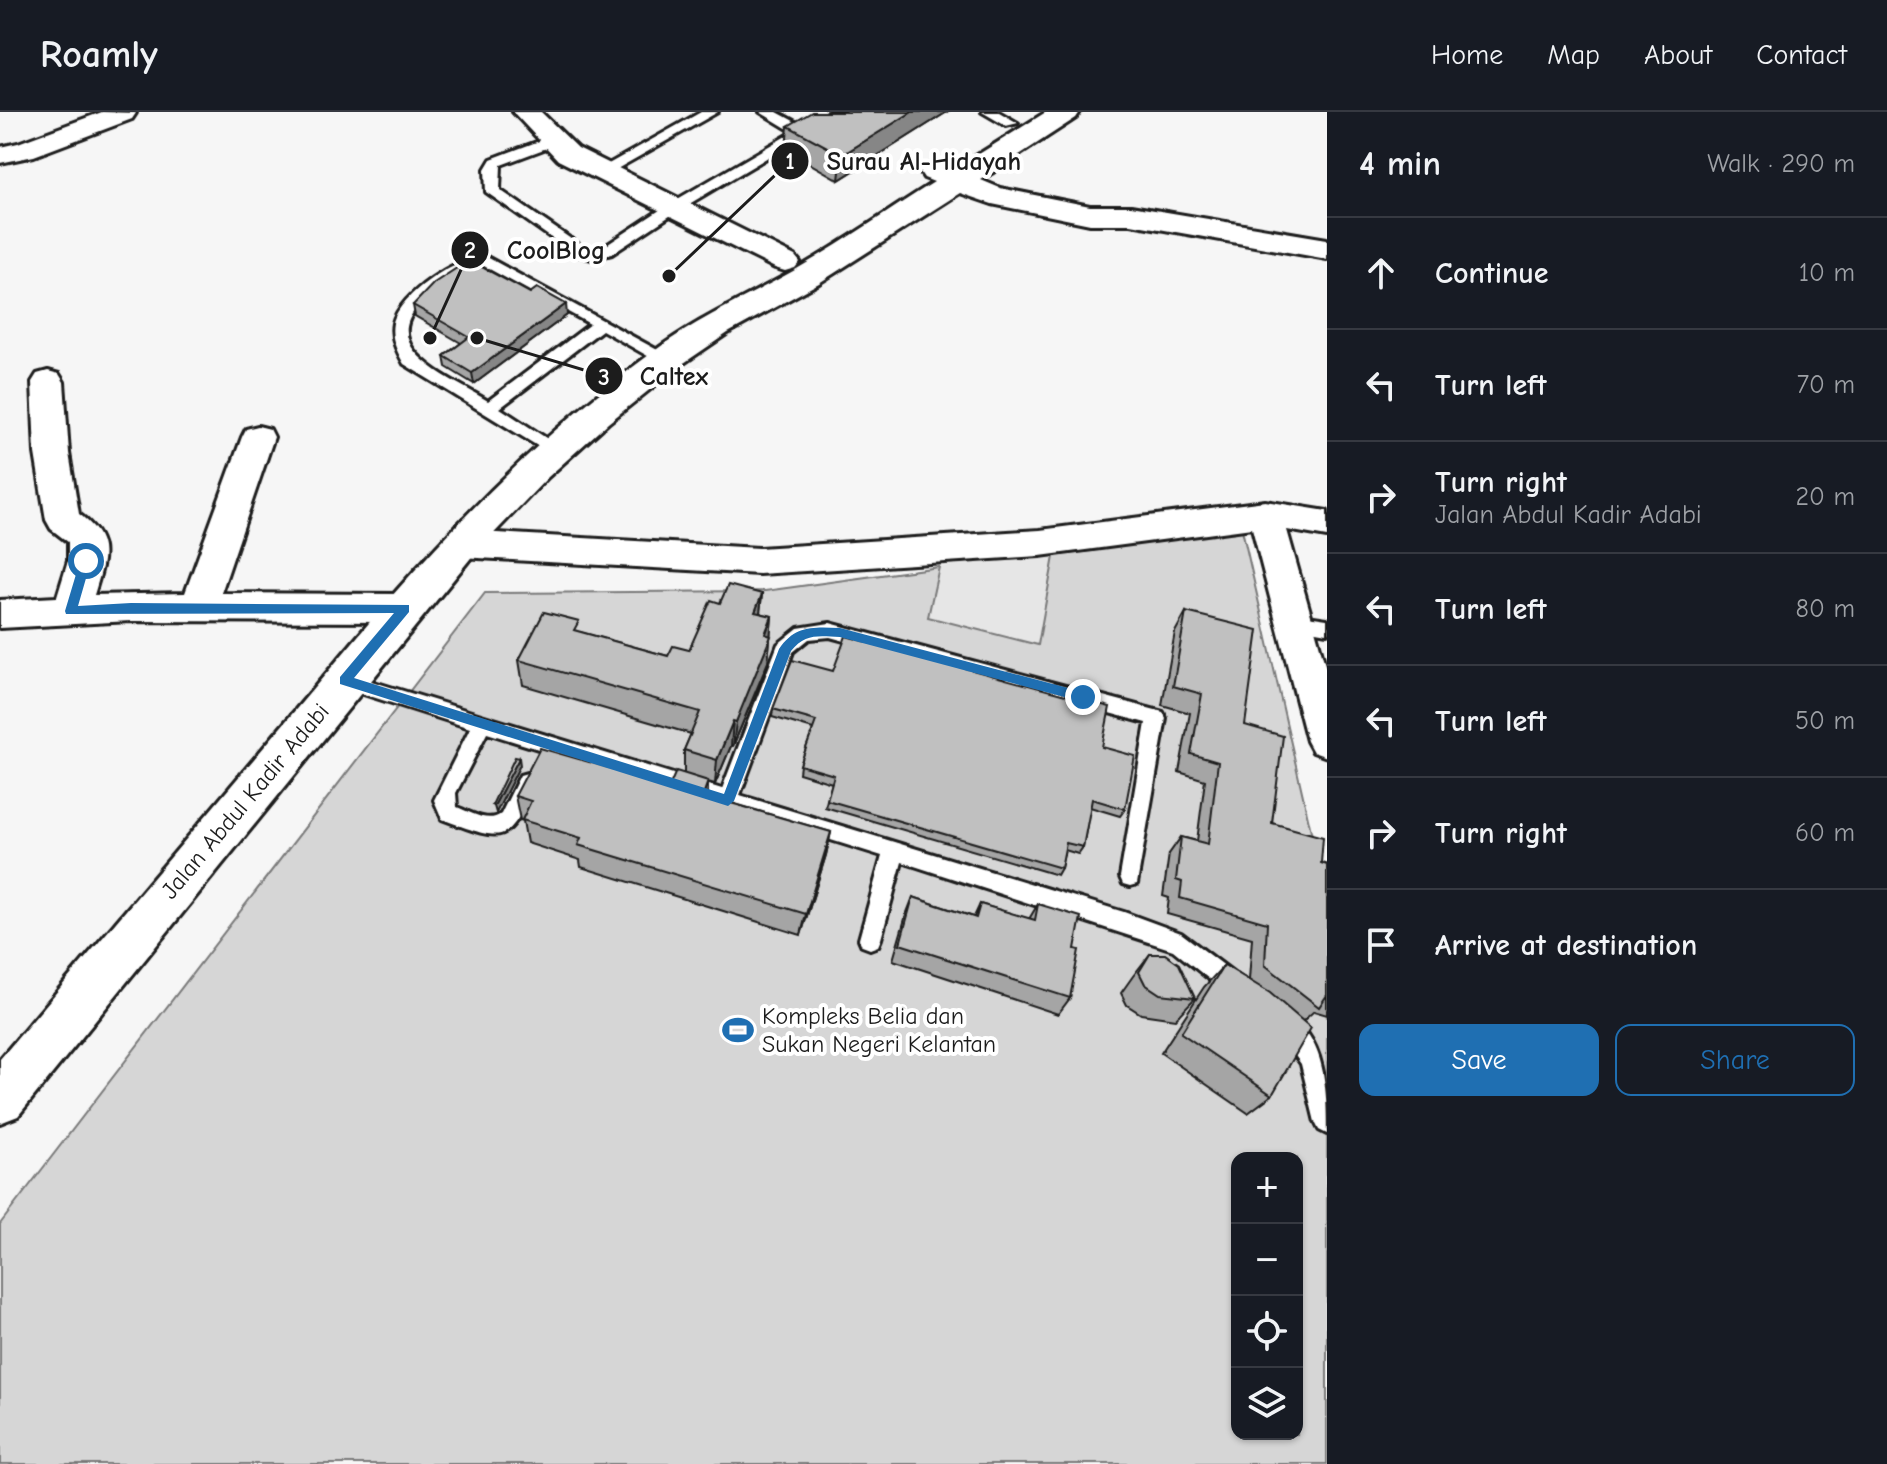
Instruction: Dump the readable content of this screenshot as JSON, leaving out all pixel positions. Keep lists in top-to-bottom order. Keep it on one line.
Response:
{"streets":{"main road":["Jalan Abdul Kadir Adabi"]},"places":{"other":["Surau Al-Hidayah","CoolBlog","Caltex"],"sports":["Kompleks Belia dan Sukan Negeri Kelantan"]},"page":{"header":"Roamly","nav":["Home","Map","About","Contact"],"heading":["4 min","Walk · 290 m"],"list":[["Continue","10 m"],["Turn left","70 m"],["Turn right","Jalan Abdul Kadir Adabi","20 m"],["Turn left","80 m"],["Turn left","50 m"],["Turn right","60 m"],"Arrive at destination"],"buttons":["Save","Share"],"map_buttons":["+","−"]}}
